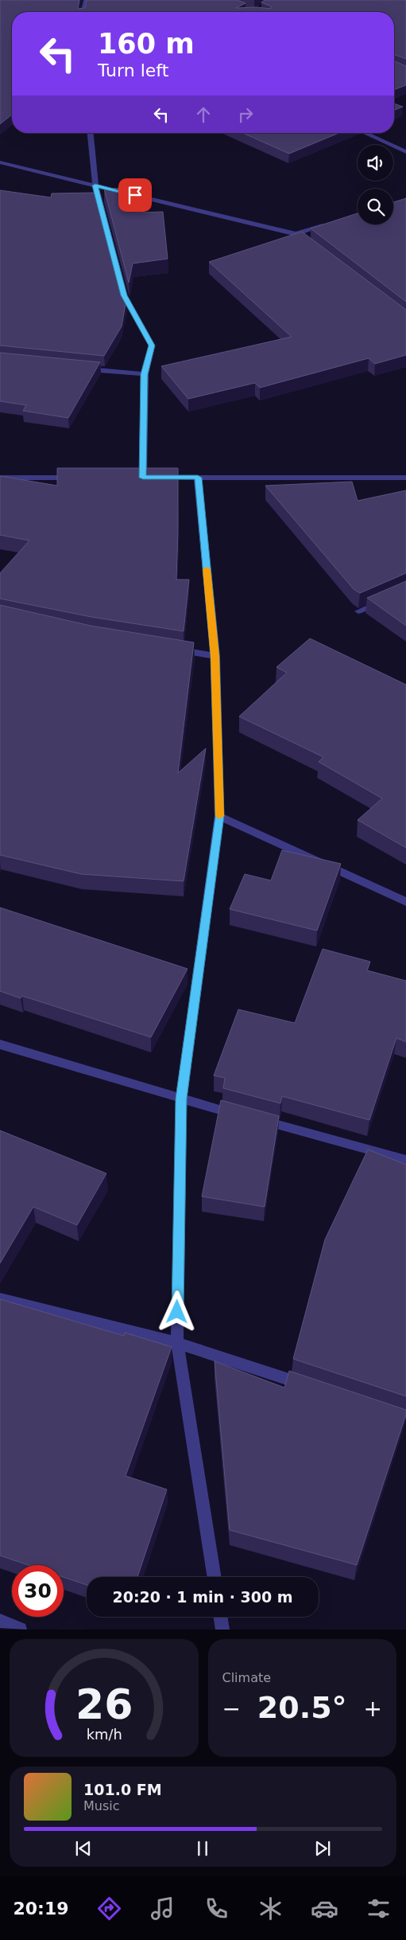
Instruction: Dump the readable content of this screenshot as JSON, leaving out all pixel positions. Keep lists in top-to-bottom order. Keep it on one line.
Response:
{"page":{"turn":["160 m","Turn left"],"limit":"30","trip":"20:20 · 1 min · 300 m","tile":"Climate","heat":["−","20.5°","+"],"song":["101.0 FM","Music"],"tabs":"20:19","gauge":["26","km/h"]}}
